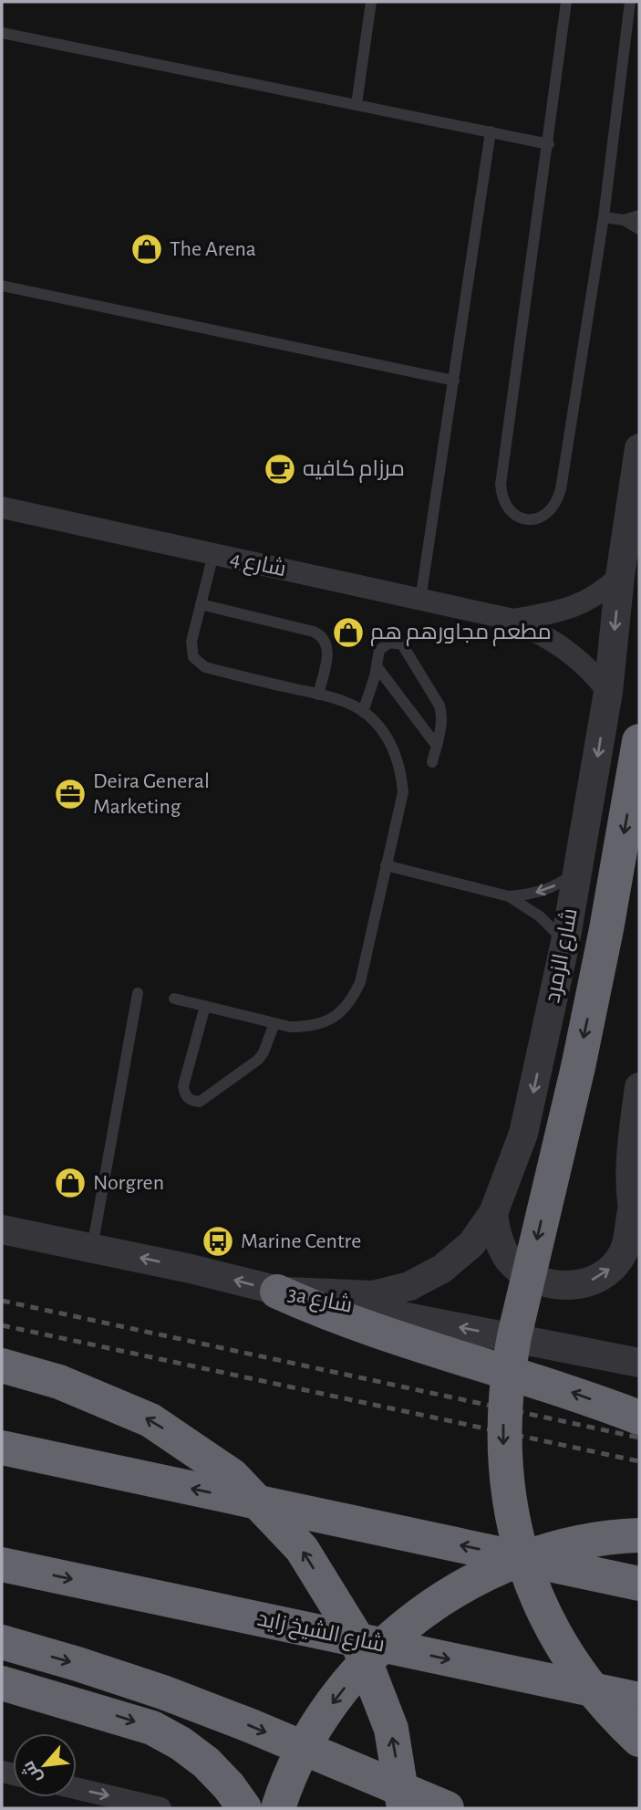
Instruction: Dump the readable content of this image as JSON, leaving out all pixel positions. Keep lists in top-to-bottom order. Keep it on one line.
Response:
{"streets":{"highway":["شارع الشيخ زايد"],"street":["شارع 4","شارع الزمرد","3a شارع"]},"crossings":[["شارع 4","شارع الزمرد"],["شارع الزمرد","3a شارع"]],"one_way":["شارع الزمرد","3a شارع"],"places":{"shop":["The Arena","مطعم مجاورهم هم","Norgren"],"cafe":["مرزام كافيه"],"office":["Deira General Marketing"],"bus stop":["Marine Centre"]},"north":"bottom left"}
